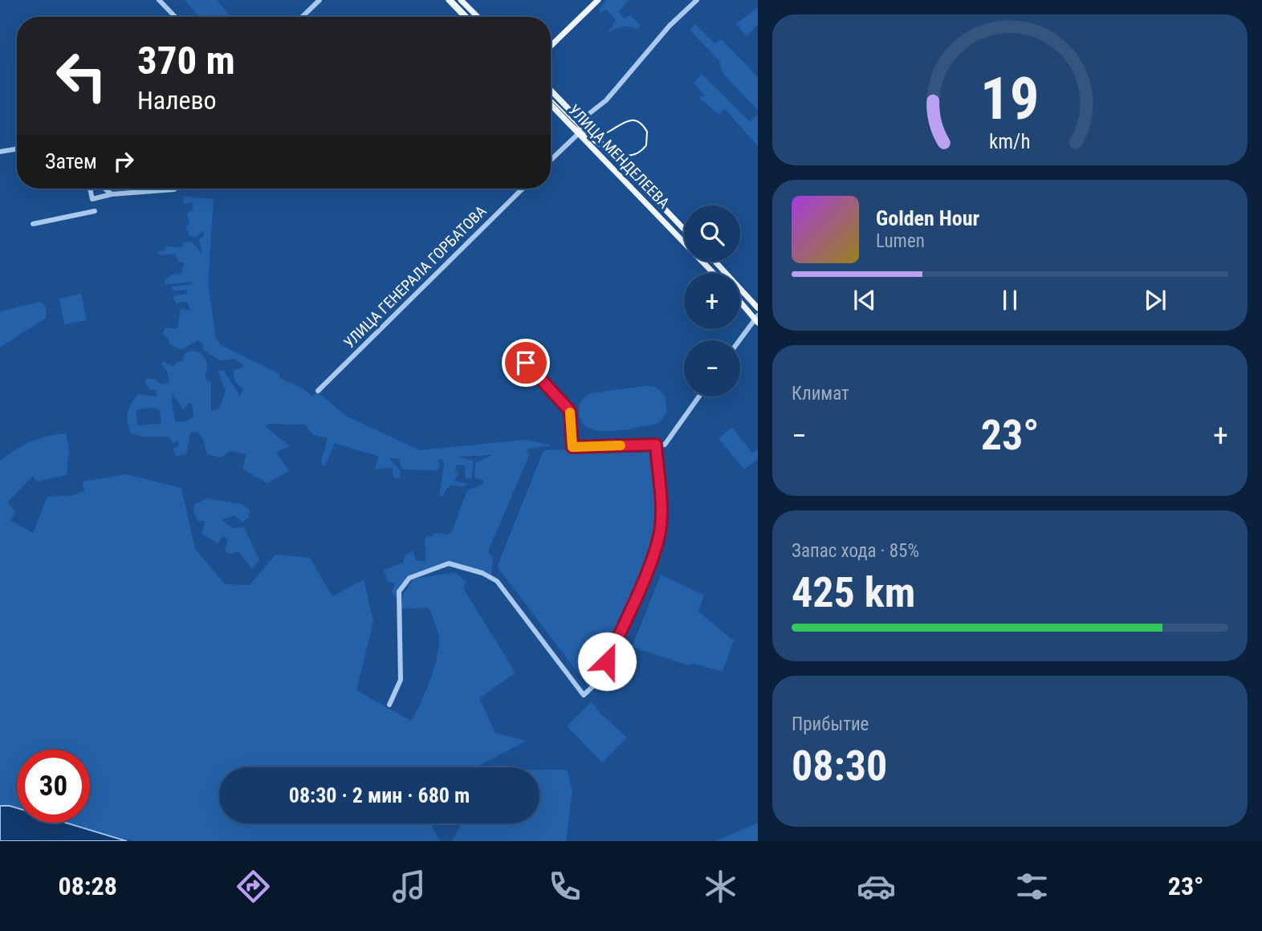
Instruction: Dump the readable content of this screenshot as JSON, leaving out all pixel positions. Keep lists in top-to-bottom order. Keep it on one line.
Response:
{"streets":{"main road":["УЛИЦА МЕНДЕЛЕЕВА"],"street":["УЛИЦА ГЕНЕРАЛА ГОРБАТОВА"]},"page":{"turn":["370 m","Налево"],"then":"Затем","song":["Golden Hour","Lumen"],"map_buttons":["+","−"],"tile":["Климат",["Запас хода · 85%","425 km"],["Прибытие","08:30"]],"heat":["−","23°","+"],"limit":"30","trip":"08:30 · 2 мин · 680 m","tabs":["08:28","23°"],"gauge":["19","km/h"]}}
